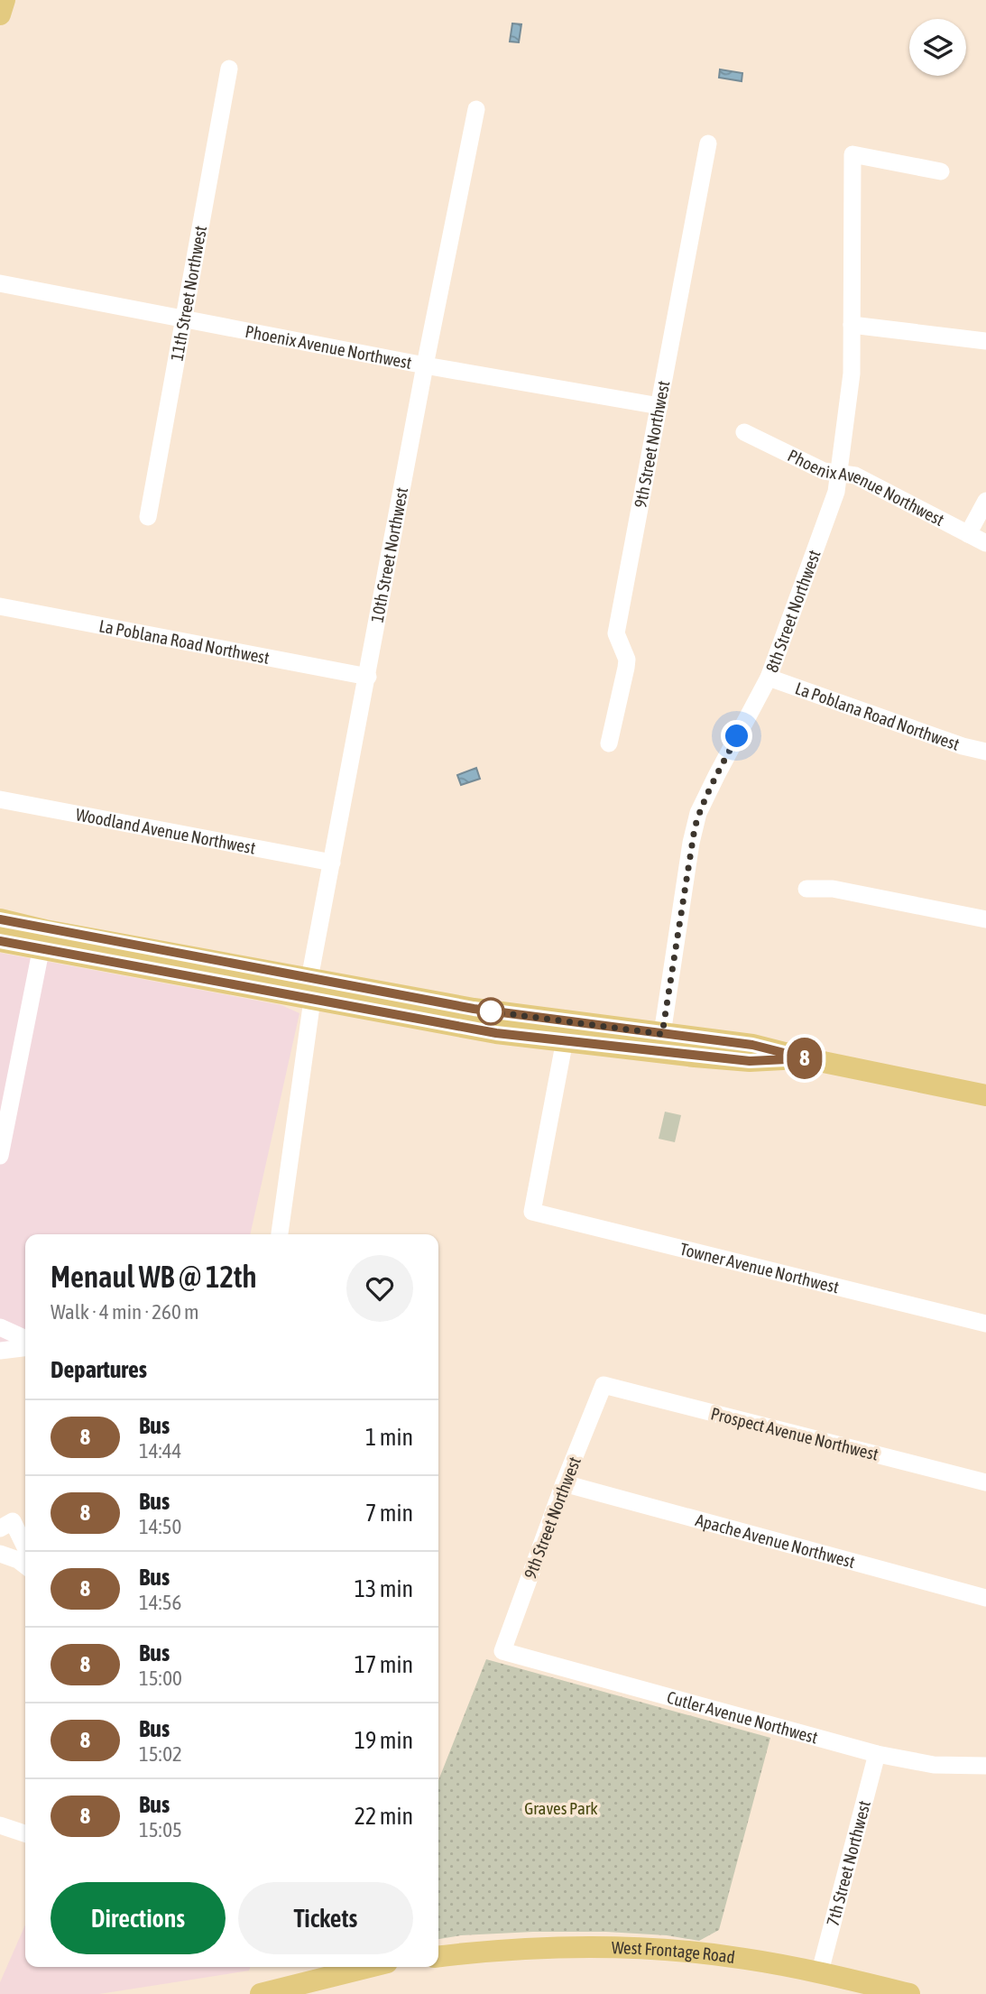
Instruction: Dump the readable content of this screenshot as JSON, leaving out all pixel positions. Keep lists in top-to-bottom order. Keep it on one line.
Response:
{"streets":{"main road":["West Frontage Road"],"street":["11th Street Northwest","Phoenix Avenue Northwest","9th Street Northwest","10th Street Northwest","8th Street Northwest","La Poblana Road Northwest","Woodland Avenue Northwest","Towner Avenue Northwest","Prospect Avenue Northwest","Apache Avenue Northwest","Cutler Avenue Northwest","7th Street Northwest"]},"crossings":[["11th Street Northwest","Phoenix Avenue Northwest"],["Phoenix Avenue Northwest","9th Street Northwest"],["Phoenix Avenue Northwest","10th Street Northwest"],["Phoenix Avenue Northwest","8th Street Northwest"],["9th Street Northwest","Prospect Avenue Northwest"],["9th Street Northwest","Apache Avenue Northwest"],["9th Street Northwest","Cutler Avenue Northwest"],["10th Street Northwest","La Poblana Road Northwest"],["10th Street Northwest","Woodland Avenue Northwest"],["8th Street Northwest","La Poblana Road Northwest"],["Cutler Avenue Northwest","7th Street Northwest"],["7th Street Northwest","West Frontage Road"]],"parks":["Graves Park"],"lines":["bus line 8"],"page":{"on_map":"8","heading":[["Menaul WB @ 12th","Walk · 4 min · 260 m"],"Departures"],"list":[{"mark":"8","name":"Bus","note":"14:44","value":"1 min"},{"mark":"8","name":"Bus","note":"14:50","value":"7 min"},{"mark":"8","name":"Bus","note":"14:56","value":"13 min"},{"mark":"8","name":"Bus","note":"15:00","value":"17 min"},{"mark":"8","name":"Bus","note":"15:02","value":"19 min"},{"mark":"8","name":"Bus","note":"15:05","value":"22 min"}],"buttons":["Directions","Tickets"]}}
